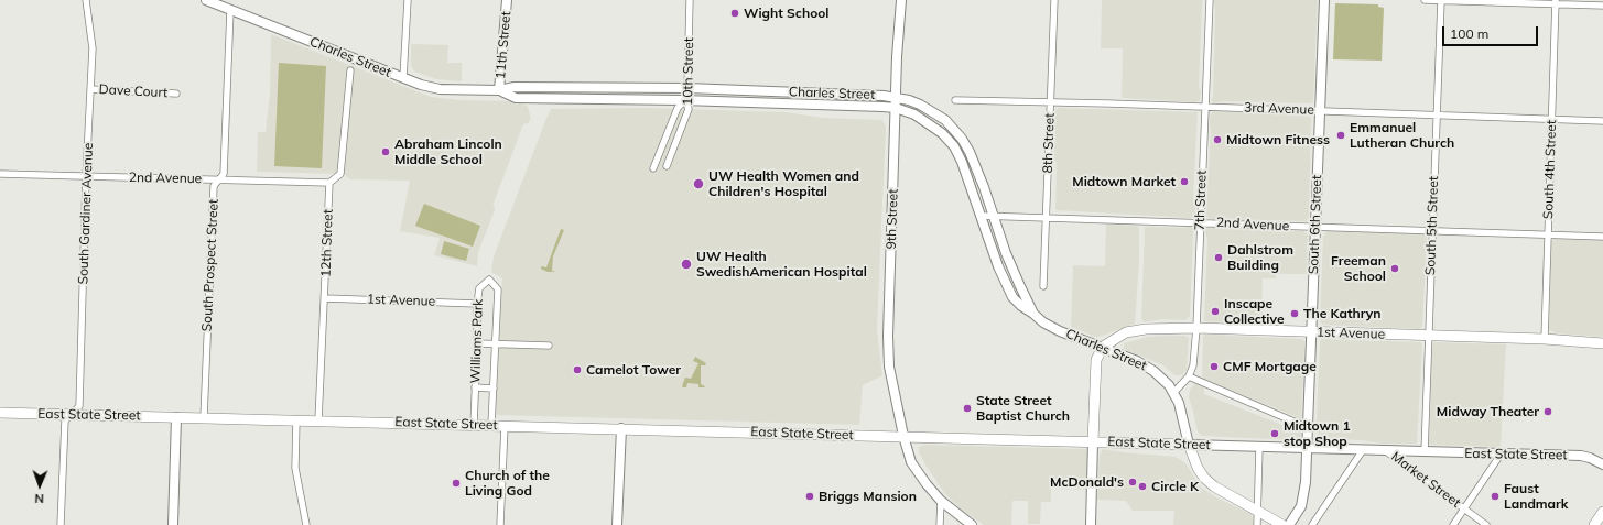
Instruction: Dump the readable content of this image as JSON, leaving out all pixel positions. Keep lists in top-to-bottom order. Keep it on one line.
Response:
{"streets":{"main road":["11th Street","Charles Street","9th Street","South 6th Street","1st Avenue","East State Street"],"street":["10th Street","Dave Court","3rd Avenue","8th Street","South 4th Street","2nd Avenue","7th Street","South Gardiner Avenue","South 5th Street","12th Street","South Prospect Street","Williams Park","Market Street"]},"crossings":[["11th Street","Charles Street"],["Charles Street","10th Street"],["Charles Street","2nd Avenue"],["Charles Street","7th Street"],["Charles Street","9th Street"],["Charles Street","South Prospect Street"],["Charles Street","1st Avenue"],["Charles Street","East State Street"],["Dave Court","South Gardiner Avenue"],["3rd Avenue","8th Street"],["3rd Avenue","South 4th Street"],["3rd Avenue","7th Street"],["3rd Avenue","South 6th Street"],["3rd Avenue","South 5th Street"],["8th Street","2nd Avenue"],["South 4th Street","2nd Avenue"],["South 4th Street","1st Avenue"],["2nd Avenue","7th Street"],["2nd Avenue","South Gardiner Avenue"],["2nd Avenue","South 6th Street"],["2nd Avenue","South 5th Street"],["2nd Avenue","12th Street"],["2nd Avenue","South Prospect Street"],["7th Street","1st Avenue"],["South Gardiner Avenue","East State Street"],["9th Street","East State Street"],["South 6th Street","1st Avenue"],["South 6th Street","East State Street"],["South 5th Street","1st Avenue"],["South 5th Street","East State Street"],["12th Street","1st Avenue"],["12th Street","East State Street"],["South Prospect Street","East State Street"],["1st Avenue","Williams Park"],["Williams Park","East State Street"],["East State Street","Market Street"]],"places":["Wight School","Emmanuel Lutheran Church","Midtown Fitness","Abraham Lincoln Middle School","Midtown Market","UW Health Women and Children's Hospital","Dahlstrom Building","UW Health SwedishAmerican Hospital","Freeman School","Inscape Collective","The Kathryn","CMF Mortgage","Camelot Tower","State Street Baptist Church","Midway Theater","Midtown 1 stop Shop","McDonald's","Church of the Living God","Circle K","Briggs Mansion","Faust Landmark"],"scale_bar":"100 m","north":"bottom"}
